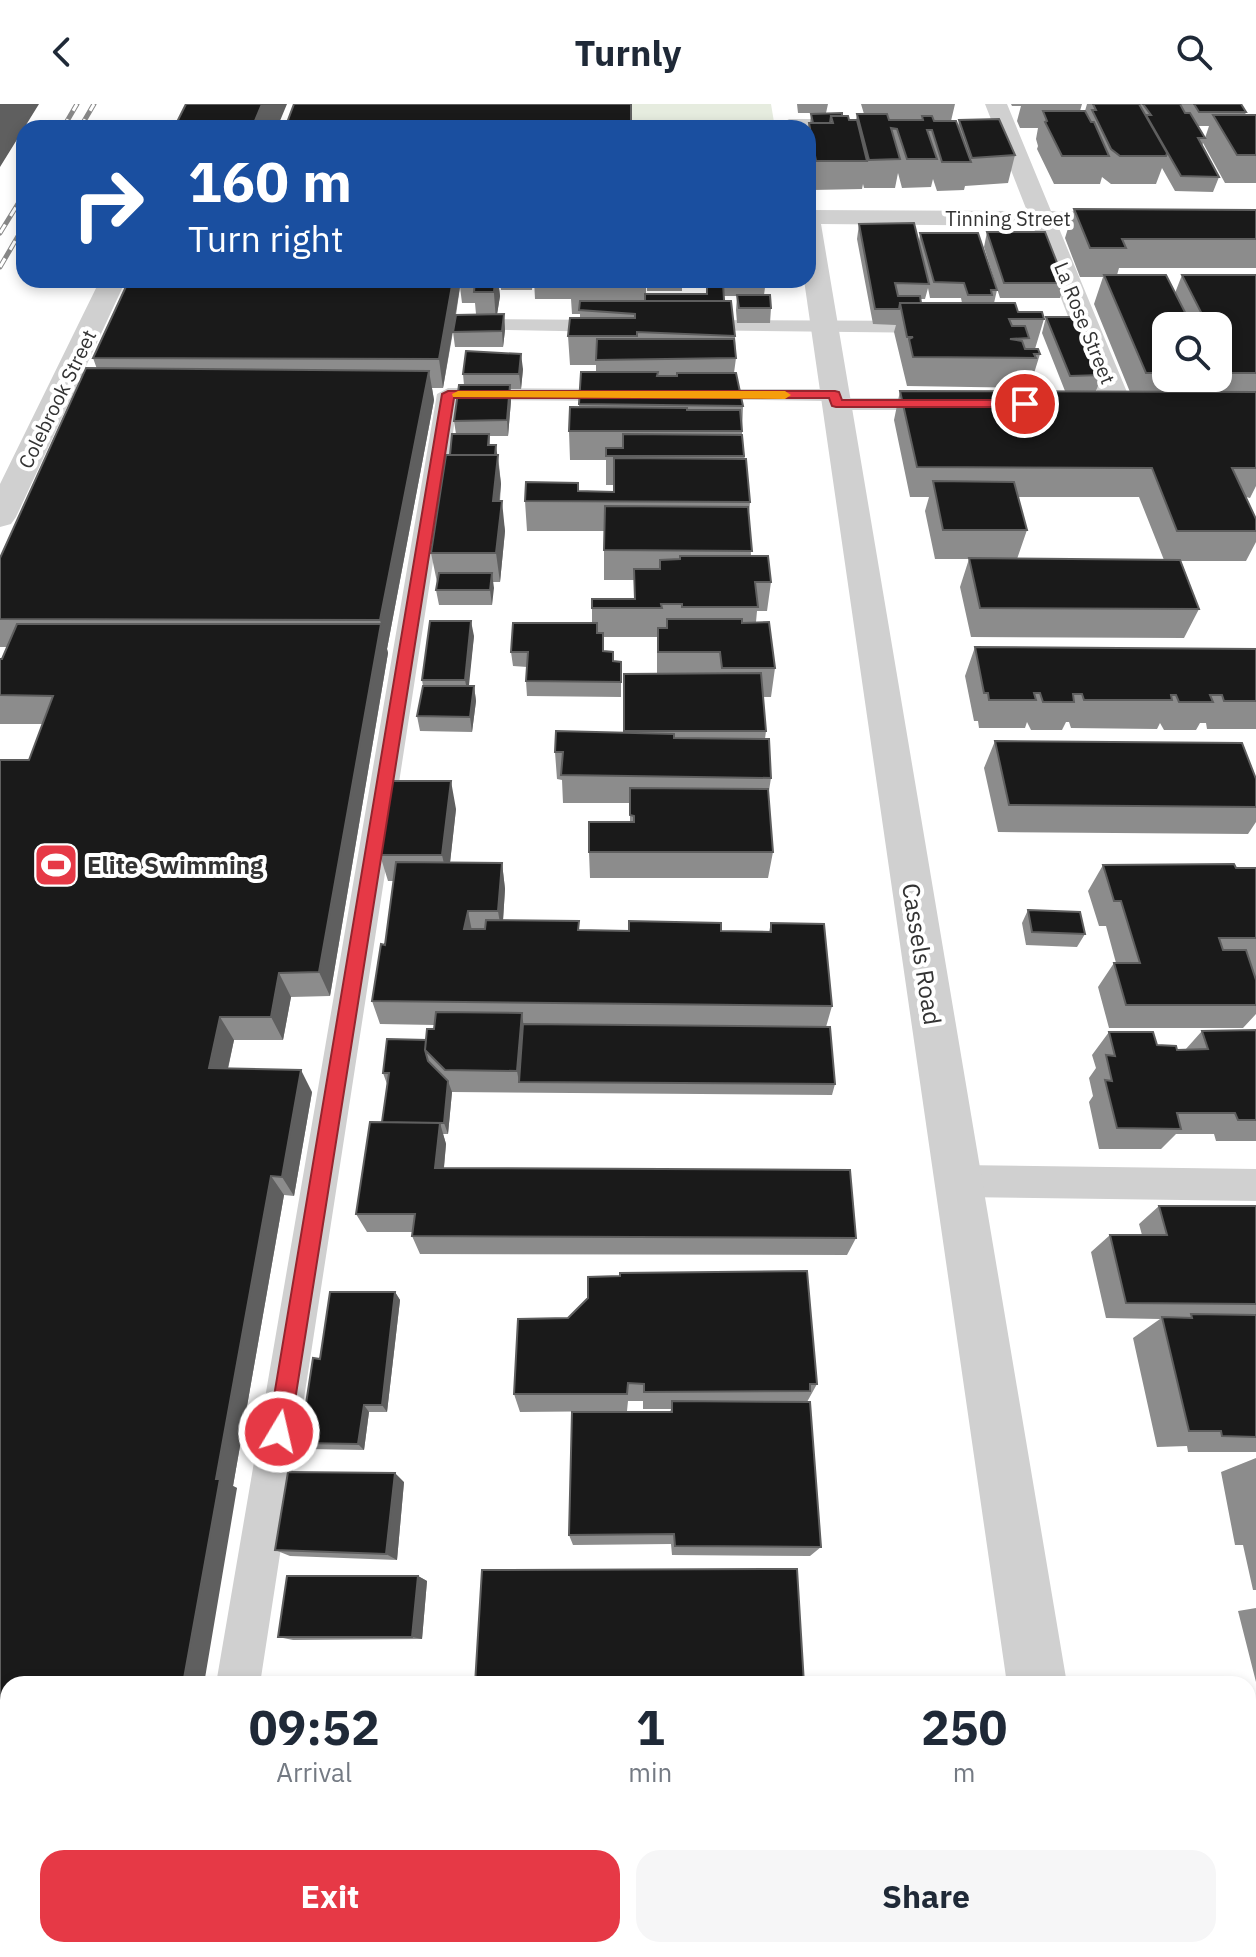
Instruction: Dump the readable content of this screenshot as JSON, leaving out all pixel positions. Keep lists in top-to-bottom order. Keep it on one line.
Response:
{"streets":{"street":["Tinning Street","La Rose Street","Colebrook Street","Cassels Road"]},"crossings":[["Tinning Street","La Rose Street"]],"places":{"sports":["Elite Swimming"]},"page":{"header":"Turnly","turn":["160 m","Turn right"],"eta":["09:52","Arrival","1","min","250","m"],"buttons":["Exit","Share"]}}
